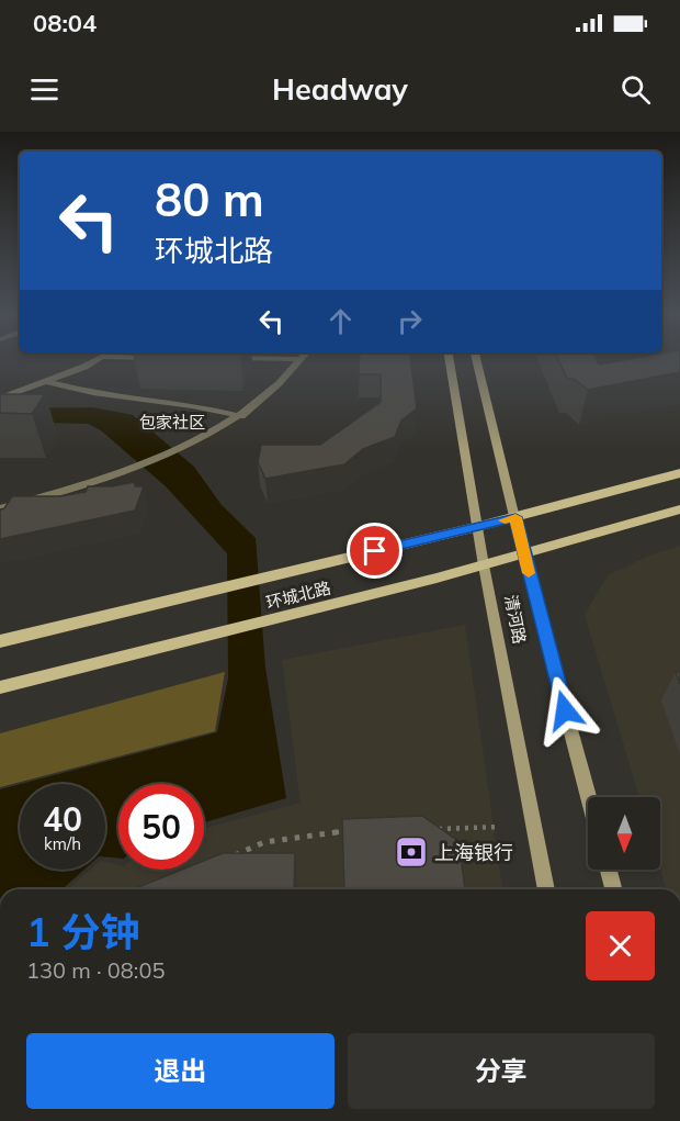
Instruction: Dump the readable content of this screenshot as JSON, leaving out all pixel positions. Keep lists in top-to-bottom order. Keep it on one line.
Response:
{"streets":{"main road":["环城北路","清河路"]},"crossings":[["环城北路","清河路"]],"districts":["包家社区"],"places":{"bank":["上海银行"]},"north":"bottom","page":{"status":"08:04","header":"Headway","turn":["80 m","环城北路"],"speed":"40 km/h","limit":"50","heading":["1 分钟","130 m · 08:05"],"buttons":["退出","分享"]}}
